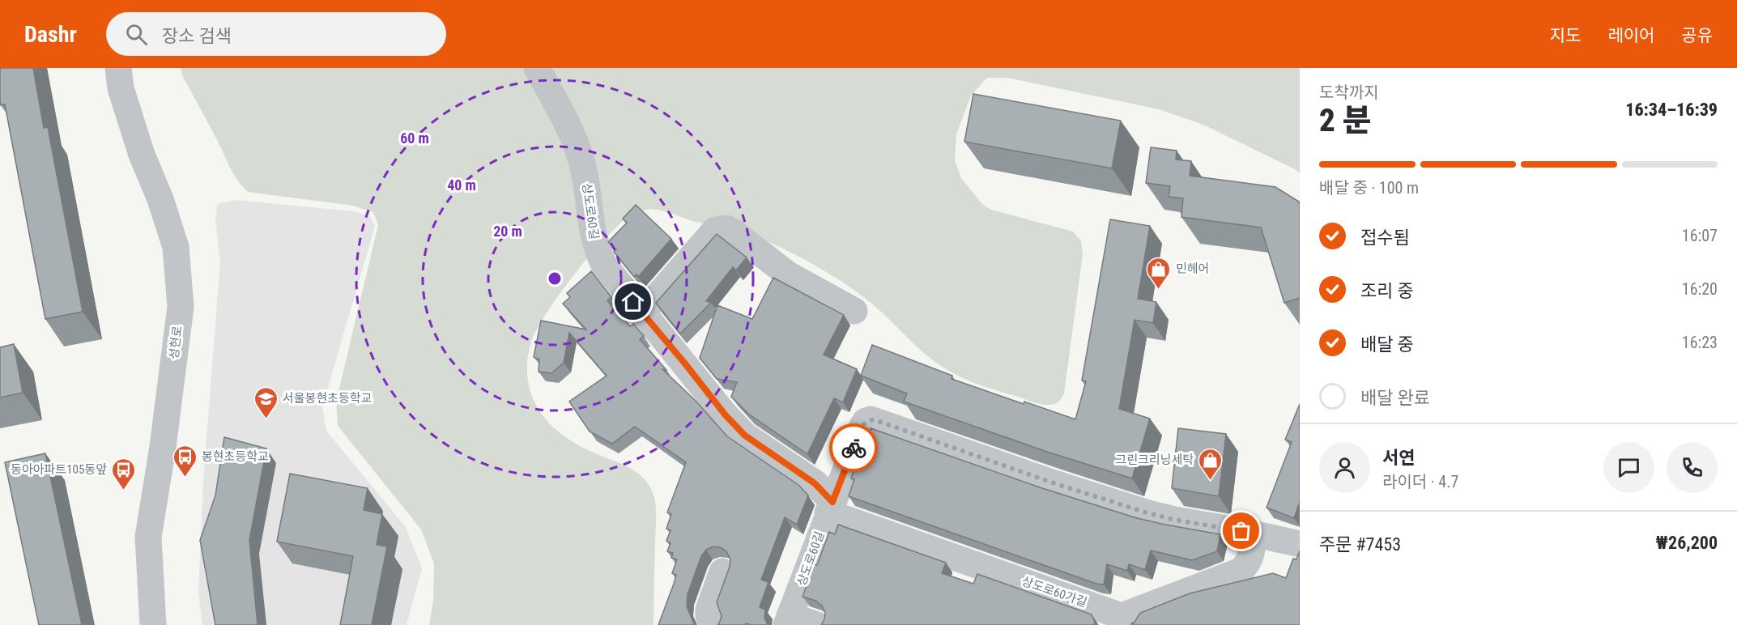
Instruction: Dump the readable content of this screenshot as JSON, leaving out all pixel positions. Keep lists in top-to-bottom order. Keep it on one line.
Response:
{"streets":{"street":["상도로60길","성현로","상도로60가길"]},"crossings":[["상도로60길","상도로60가길"]],"places":{"shop":["민헤어","그린크리닝세탁"],"school or university":["서울봉현초등학교"],"bus stop":["봉현초등학교","동아아파트105동앞"]},"page":{"header":"Dashr","search":"장소 검색","nav":["지도","레이어","공유"],"heading":["2 분","도착까지","16:34–16:39"],"panel":["서연","라이더 · 4.7","주문 #7453","₩26,200"],"bar":"배달 중 · 100 m","list":[["접수됨","16:07"],["조리 중","16:20"],["배달 중","16:23"],"배달 완료"]},"rings":["60 m","40 m","20 m"]}
